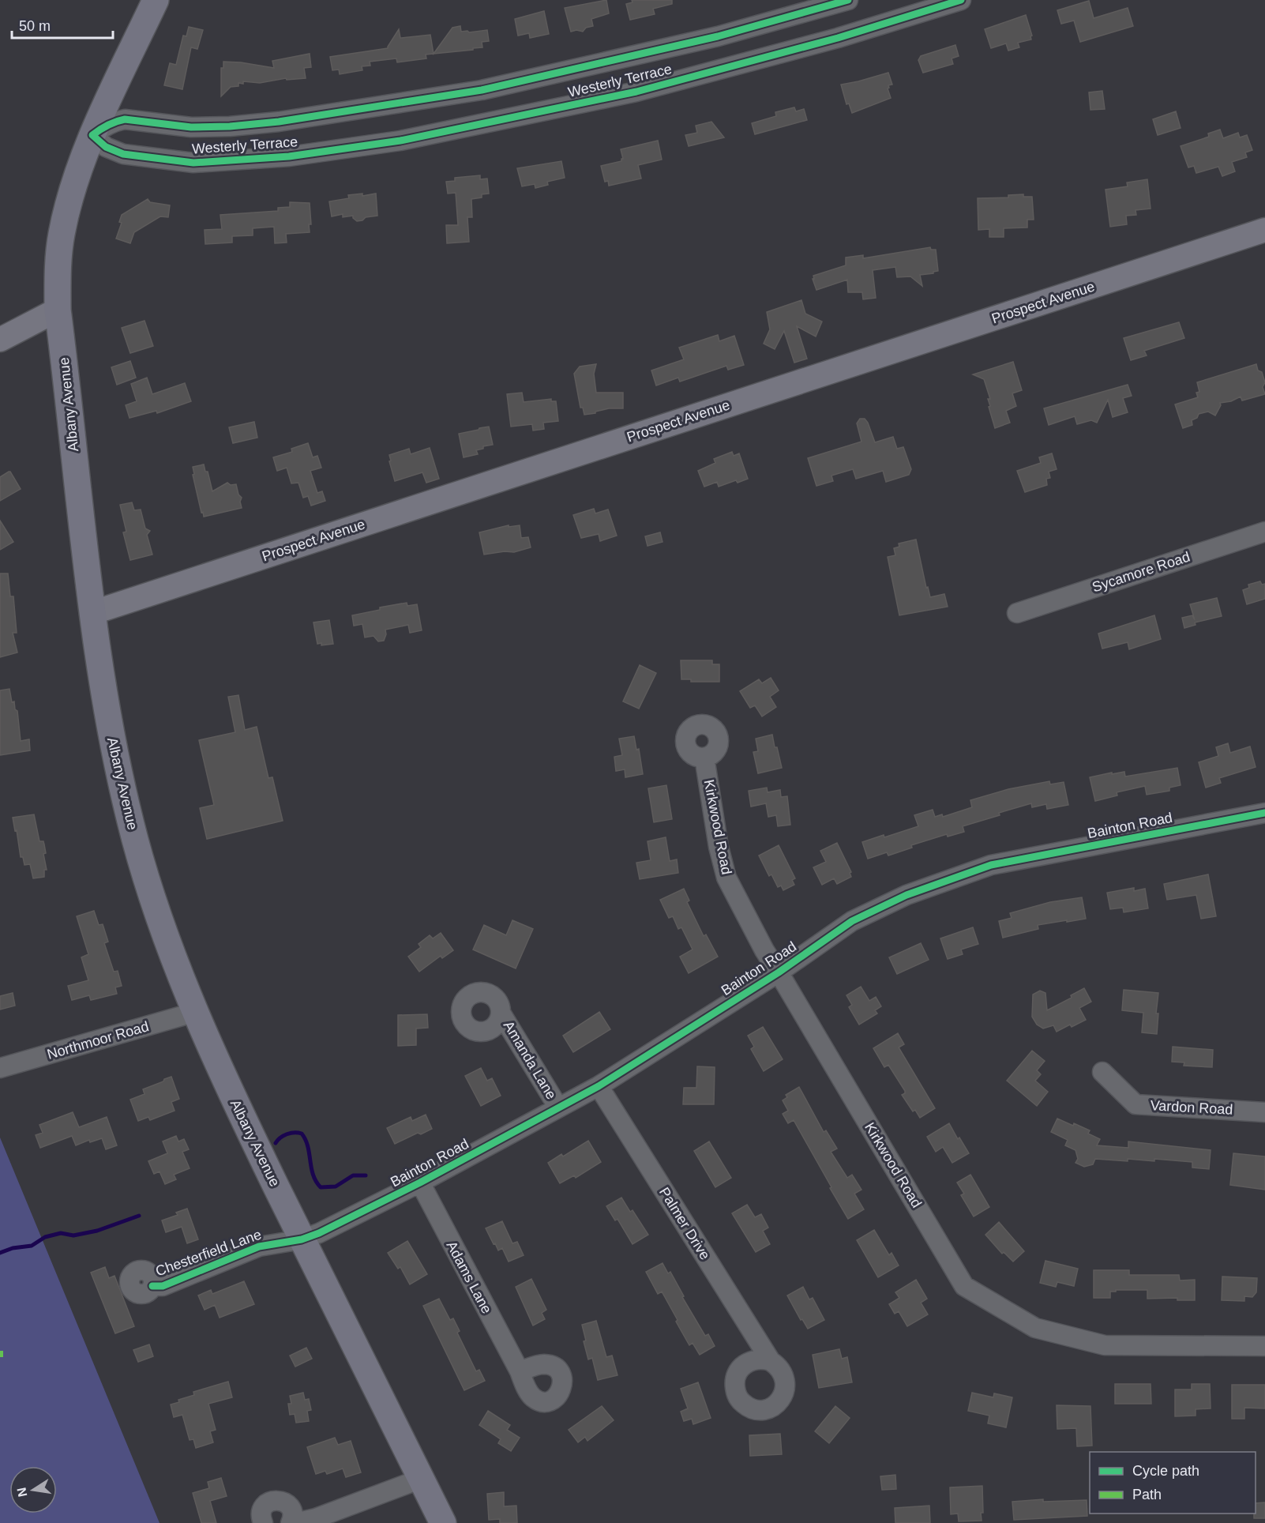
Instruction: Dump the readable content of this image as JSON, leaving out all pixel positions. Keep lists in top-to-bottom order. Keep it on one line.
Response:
{"streets":{"highway":["Albany Avenue"],"main road":["Prospect Avenue"],"street":["Westerly Terrace","Sycamore Road","Bainton Road","Kirkwood Road","Northmoor Road","Amanda Lane","Vardon Road","Palmer Drive","Chesterfield Lane","Adams Lane"]},"crossings":[["Westerly Terrace","Albany Avenue"],["Prospect Avenue","Albany Avenue"],["Albany Avenue","Bainton Road"],["Albany Avenue","Northmoor Road"],["Albany Avenue","Chesterfield Lane"],["Bainton Road","Kirkwood Road"],["Bainton Road","Amanda Lane"],["Bainton Road","Palmer Drive"],["Bainton Road","Chesterfield Lane"],["Bainton Road","Adams Lane"]],"legend":["Cycle path","Path"],"scale_bar":"50 m","north":"left"}
